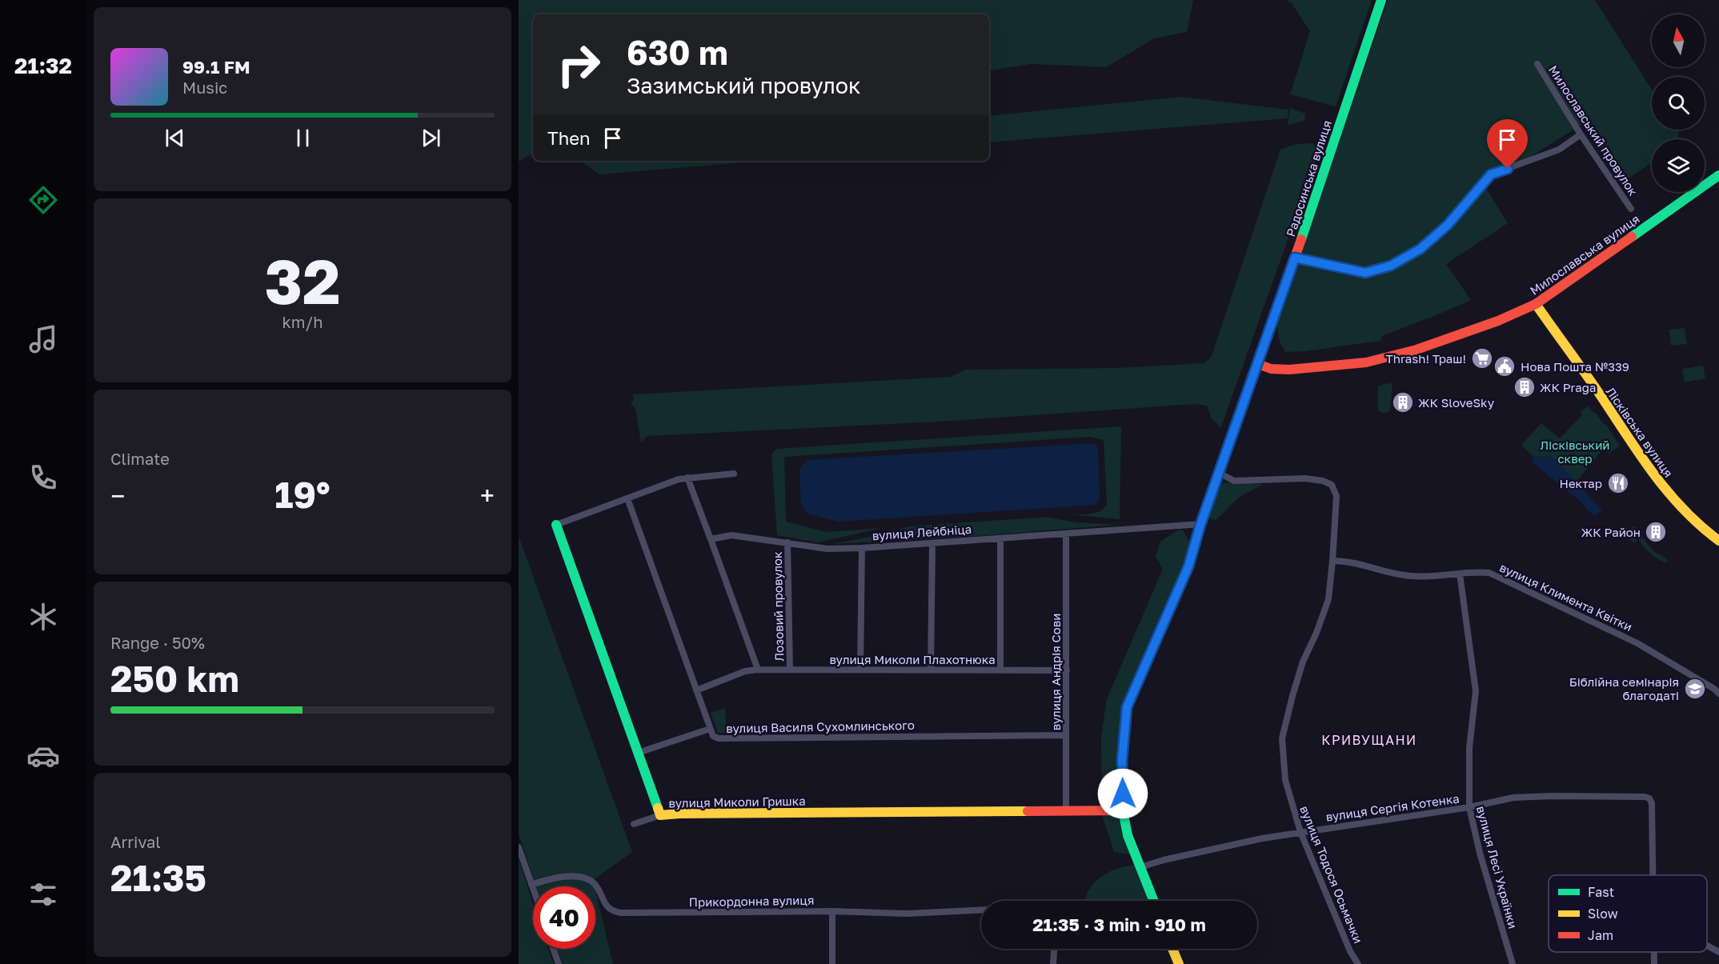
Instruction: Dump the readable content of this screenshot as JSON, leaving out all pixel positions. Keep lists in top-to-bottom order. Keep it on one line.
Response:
{"streets":{"street":["Милославський провулок","Радосинська вулиця","Милославська вулиця","Лісківська вулиця","вулиця Лейбніца","вулиця Климента Квітки","Лозовий провулок","вулиця Миколи Плахотнюка","вулиця Андрія Сови","вулиця Василя Сухомлинського","вулиця Миколи Гришка","вулиця Сергія Котенка","вулиця Лесі Українки","вулиця Тодося Осьмачки","Прикордонна вулиця"]},"crossings":[["Радосинська вулиця","Милославська вулиця"],["Радосинська вулиця","вулиця Лейбніца"],["Радосинська вулиця","вулиця Миколи Гришка"],["Радосинська вулиця","вулиця Сергія Котенка"],["Радосинська вулиця","вулиця Тодося Осьмачки"],["Милославська вулиця","Лісківська вулиця"],["вулиця Лейбніца","Лозовий провулок"],["вулиця Лейбніца","вулиця Андрія Сови"],["вулиця Климента Квітки","вулиця Лесі Українки"],["вулиця Климента Квітки","вулиця Тодося Осьмачки"],["Лозовий провулок","вулиця Миколи Плахотнюка"],["вулиця Миколи Плахотнюка","вулиця Андрія Сови"],["вулиця Миколи Плахотнюка","вулиця Василя Сухомлинського"],["вулиця Андрія Сови","вулиця Василя Сухомлинського"],["вулиця Андрія Сови","вулиця Миколи Гришка"],["вулиця Сергія Котенка","вулиця Лесі Українки"],["вулиця Сергія Котенка","вулиця Тодося Осьмачки"]],"districts":["КРИВУЩАНИ"],"parks":["Лісківський сквер"],"places":{"supermarket":["Thrash! Траш!"],"public building":["Нова Пошта №339"],"building":["ЖК Praga","ЖК SloveSky","ЖК Район"],"restaurant":["Нектар"],"school or university":["Біблійна семінарія благодаті"]},"legend":["Fast","Slow","Jam"],"north":"top","page":{"tabs":"21:32","turn":["630 m","Зазимський провулок"],"song":["99.1 FM","Music"],"then":"Then","tile":[["32","km/h"],"Climate",["Range · 50%","250 km"],["Arrival","21:35"]],"heat":["−","19°","+"],"limit":"40","trip":"21:35 · 3 min · 910 m"}}
